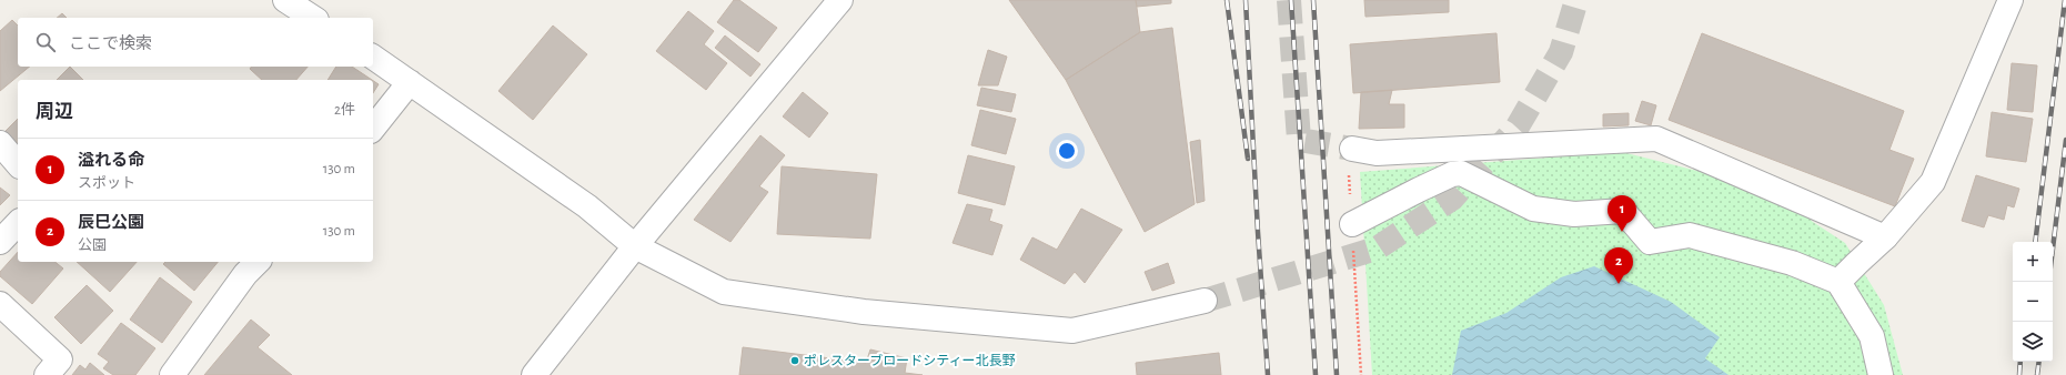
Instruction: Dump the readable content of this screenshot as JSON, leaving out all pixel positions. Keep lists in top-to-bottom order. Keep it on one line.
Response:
{"places":["ポレスターブロードシティー北長野"],"page":{"search":"ここで検索","heading":["周辺","2件"],"list":[{"mark":"1","name":"溢れる命","note":"スポット","value":"130 m"},{"mark":"2","name":"辰巳公園","note":"公園","value":"130 m"}],"pins":["1","2"],"map_buttons":["+","−"]}}
